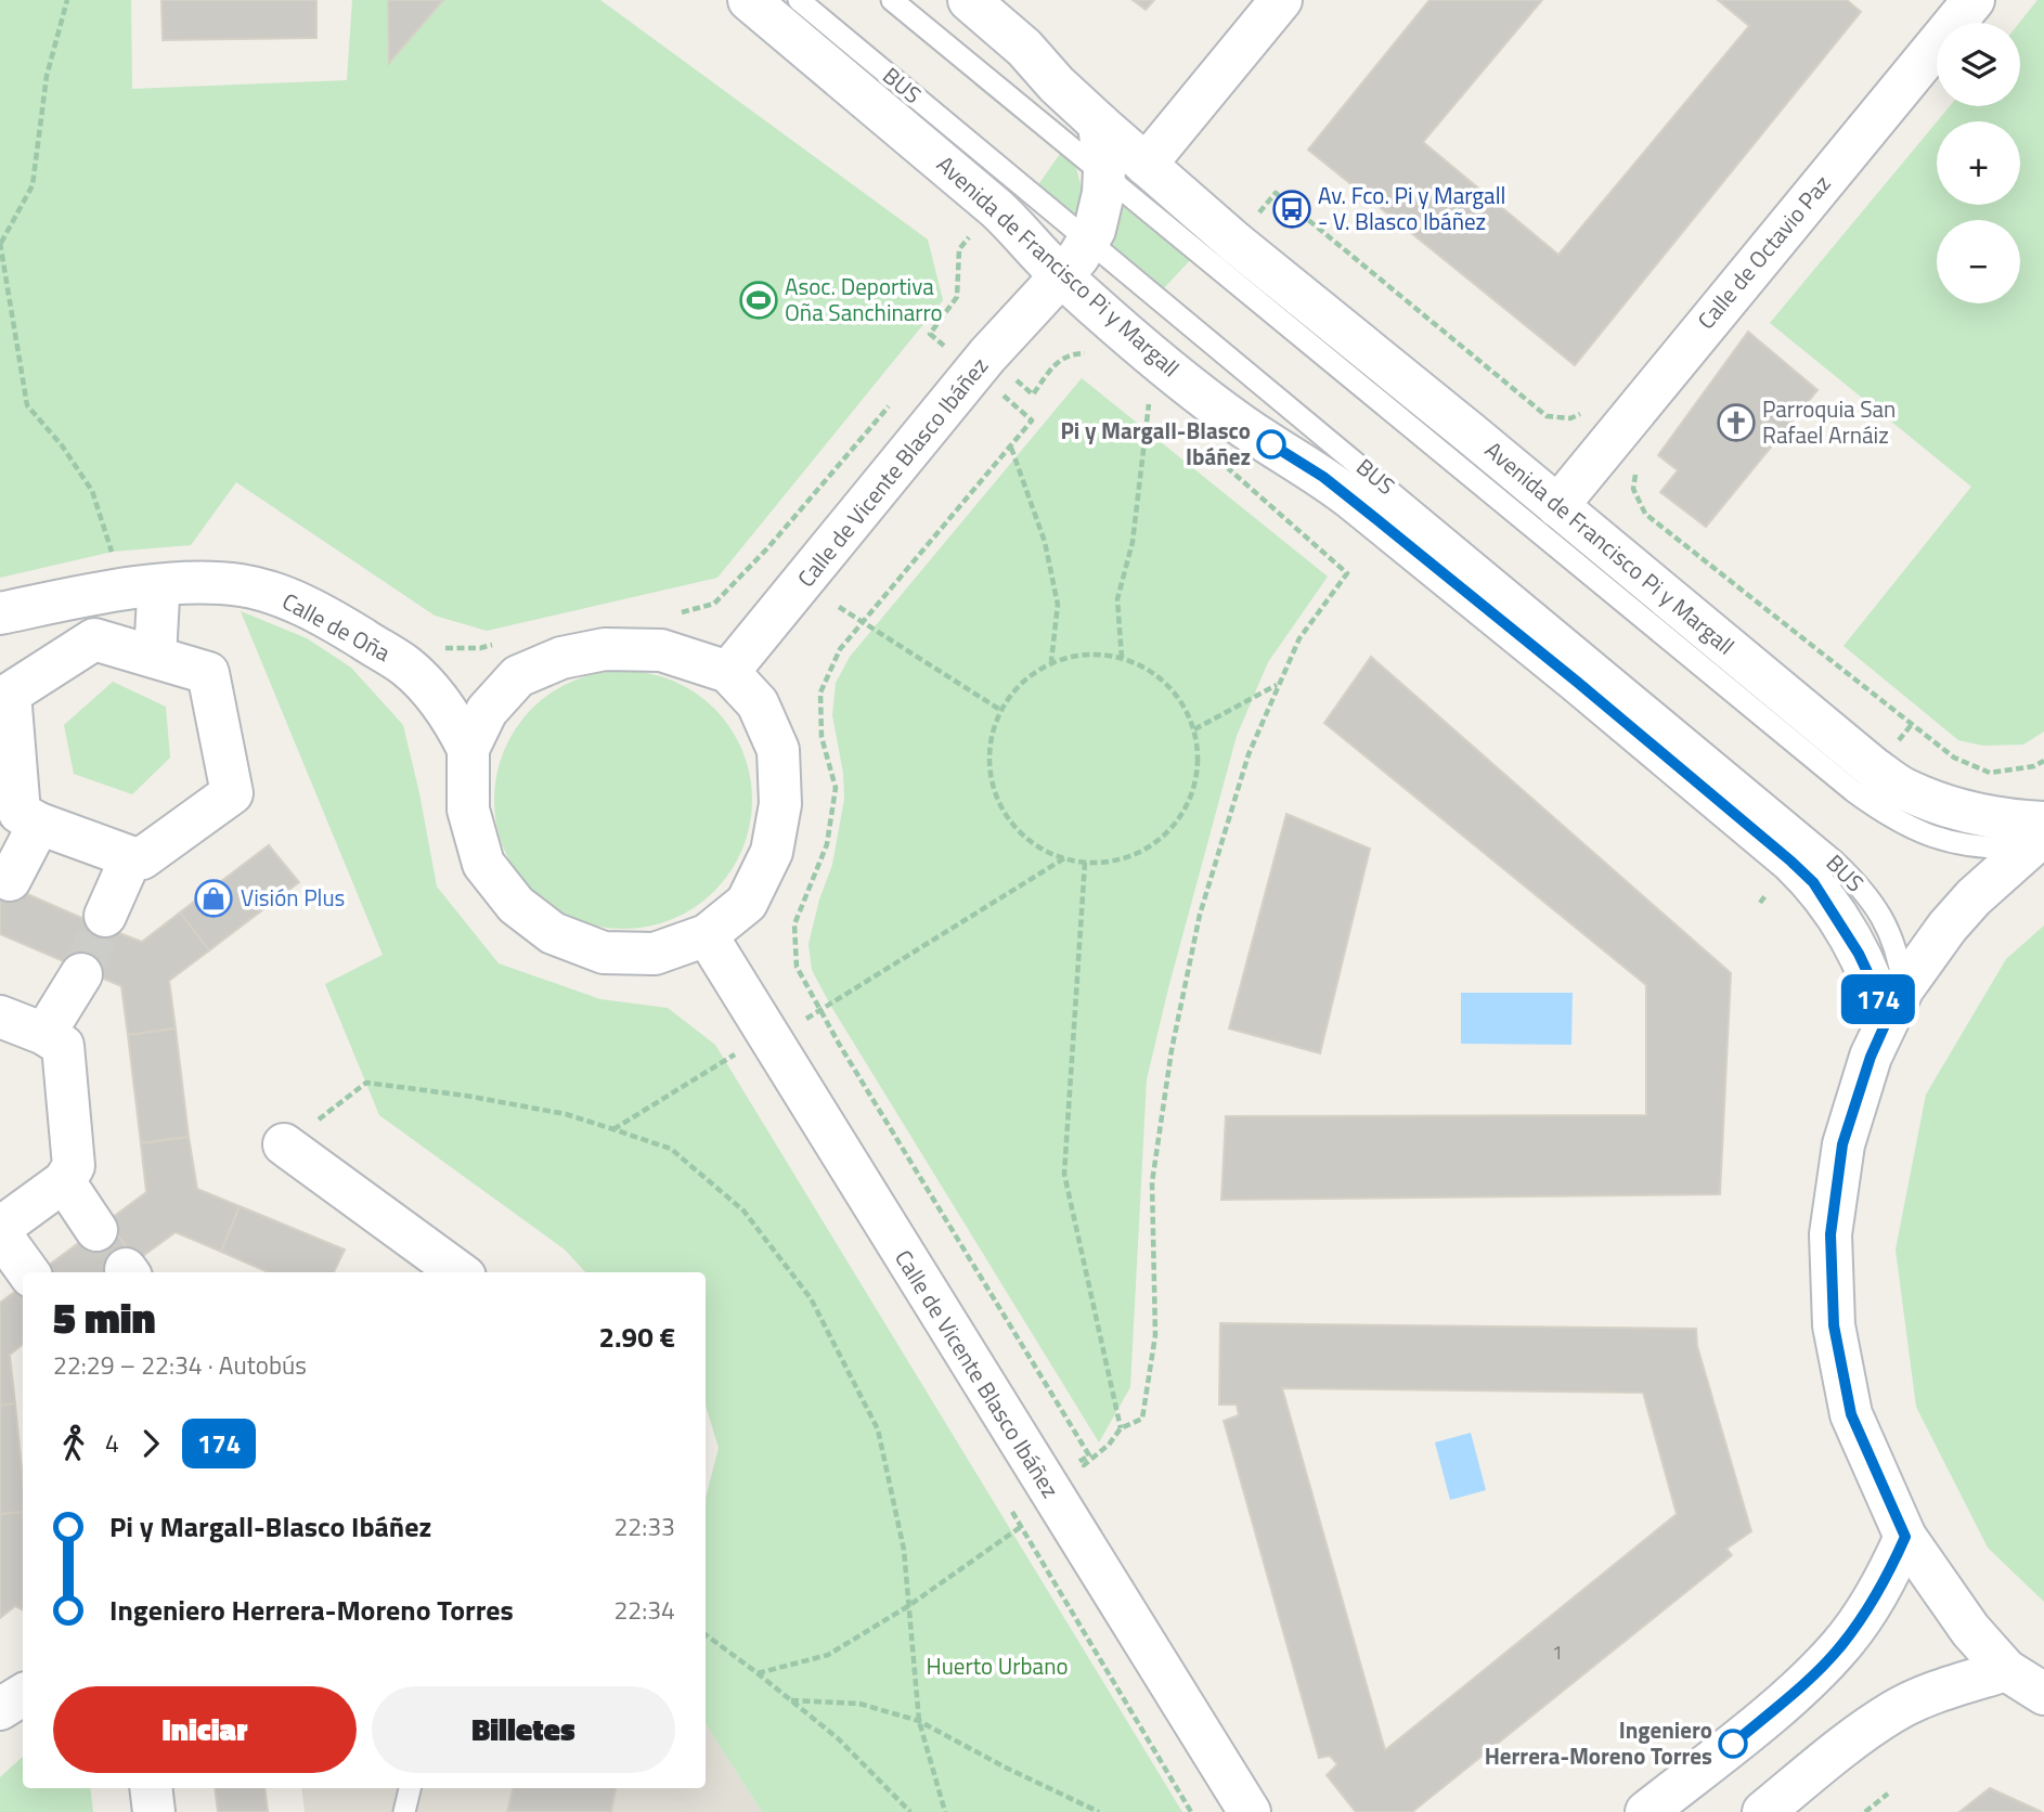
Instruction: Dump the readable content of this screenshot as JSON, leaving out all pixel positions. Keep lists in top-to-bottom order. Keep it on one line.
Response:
{"streets":{"street":["Calle de Octavio Paz","Avenida de Francisco Pi y Margall","Calle de Vicente Blasco Ibáñez","Calle de Oña"],"lane":["BUS"]},"crossings":[["BUS","Calle de Vicente Blasco Ibáñez"],["Calle de Octavio Paz","Avenida de Francisco Pi y Margall"],["Avenida de Francisco Pi y Margall","Calle de Vicente Blasco Ibáñez"]],"parks":["Huerto Urbano"],"places":{"bus stop":["Av. Fco. Pi y Margall - V. Blasco Ibáñez"],"sports":["Asoc. Deportiva Oña Sanchinarro"],"church":["Parroquia San Rafael Arnáiz"],"other":["Pi y Margall-Blasco Ibáñez","Ingeniero Herrera-Moreno Torres"],"shop":["Visión Plus"]},"lines":["bus line 174"],"house_numbers":["1"],"page":{"on_map":"174","map_buttons":["+","−"],"heading":["5 min","22:29 – 22:34 · Autobús","2.90 €"],"legs":["4","174"],"list":[{"name":"Pi y Margall-Blasco Ibáñez","value":"22:33"},{"name":"Ingeniero Herrera-Moreno Torres","value":"22:34"}],"buttons":["Iniciar","Billetes"]}}
